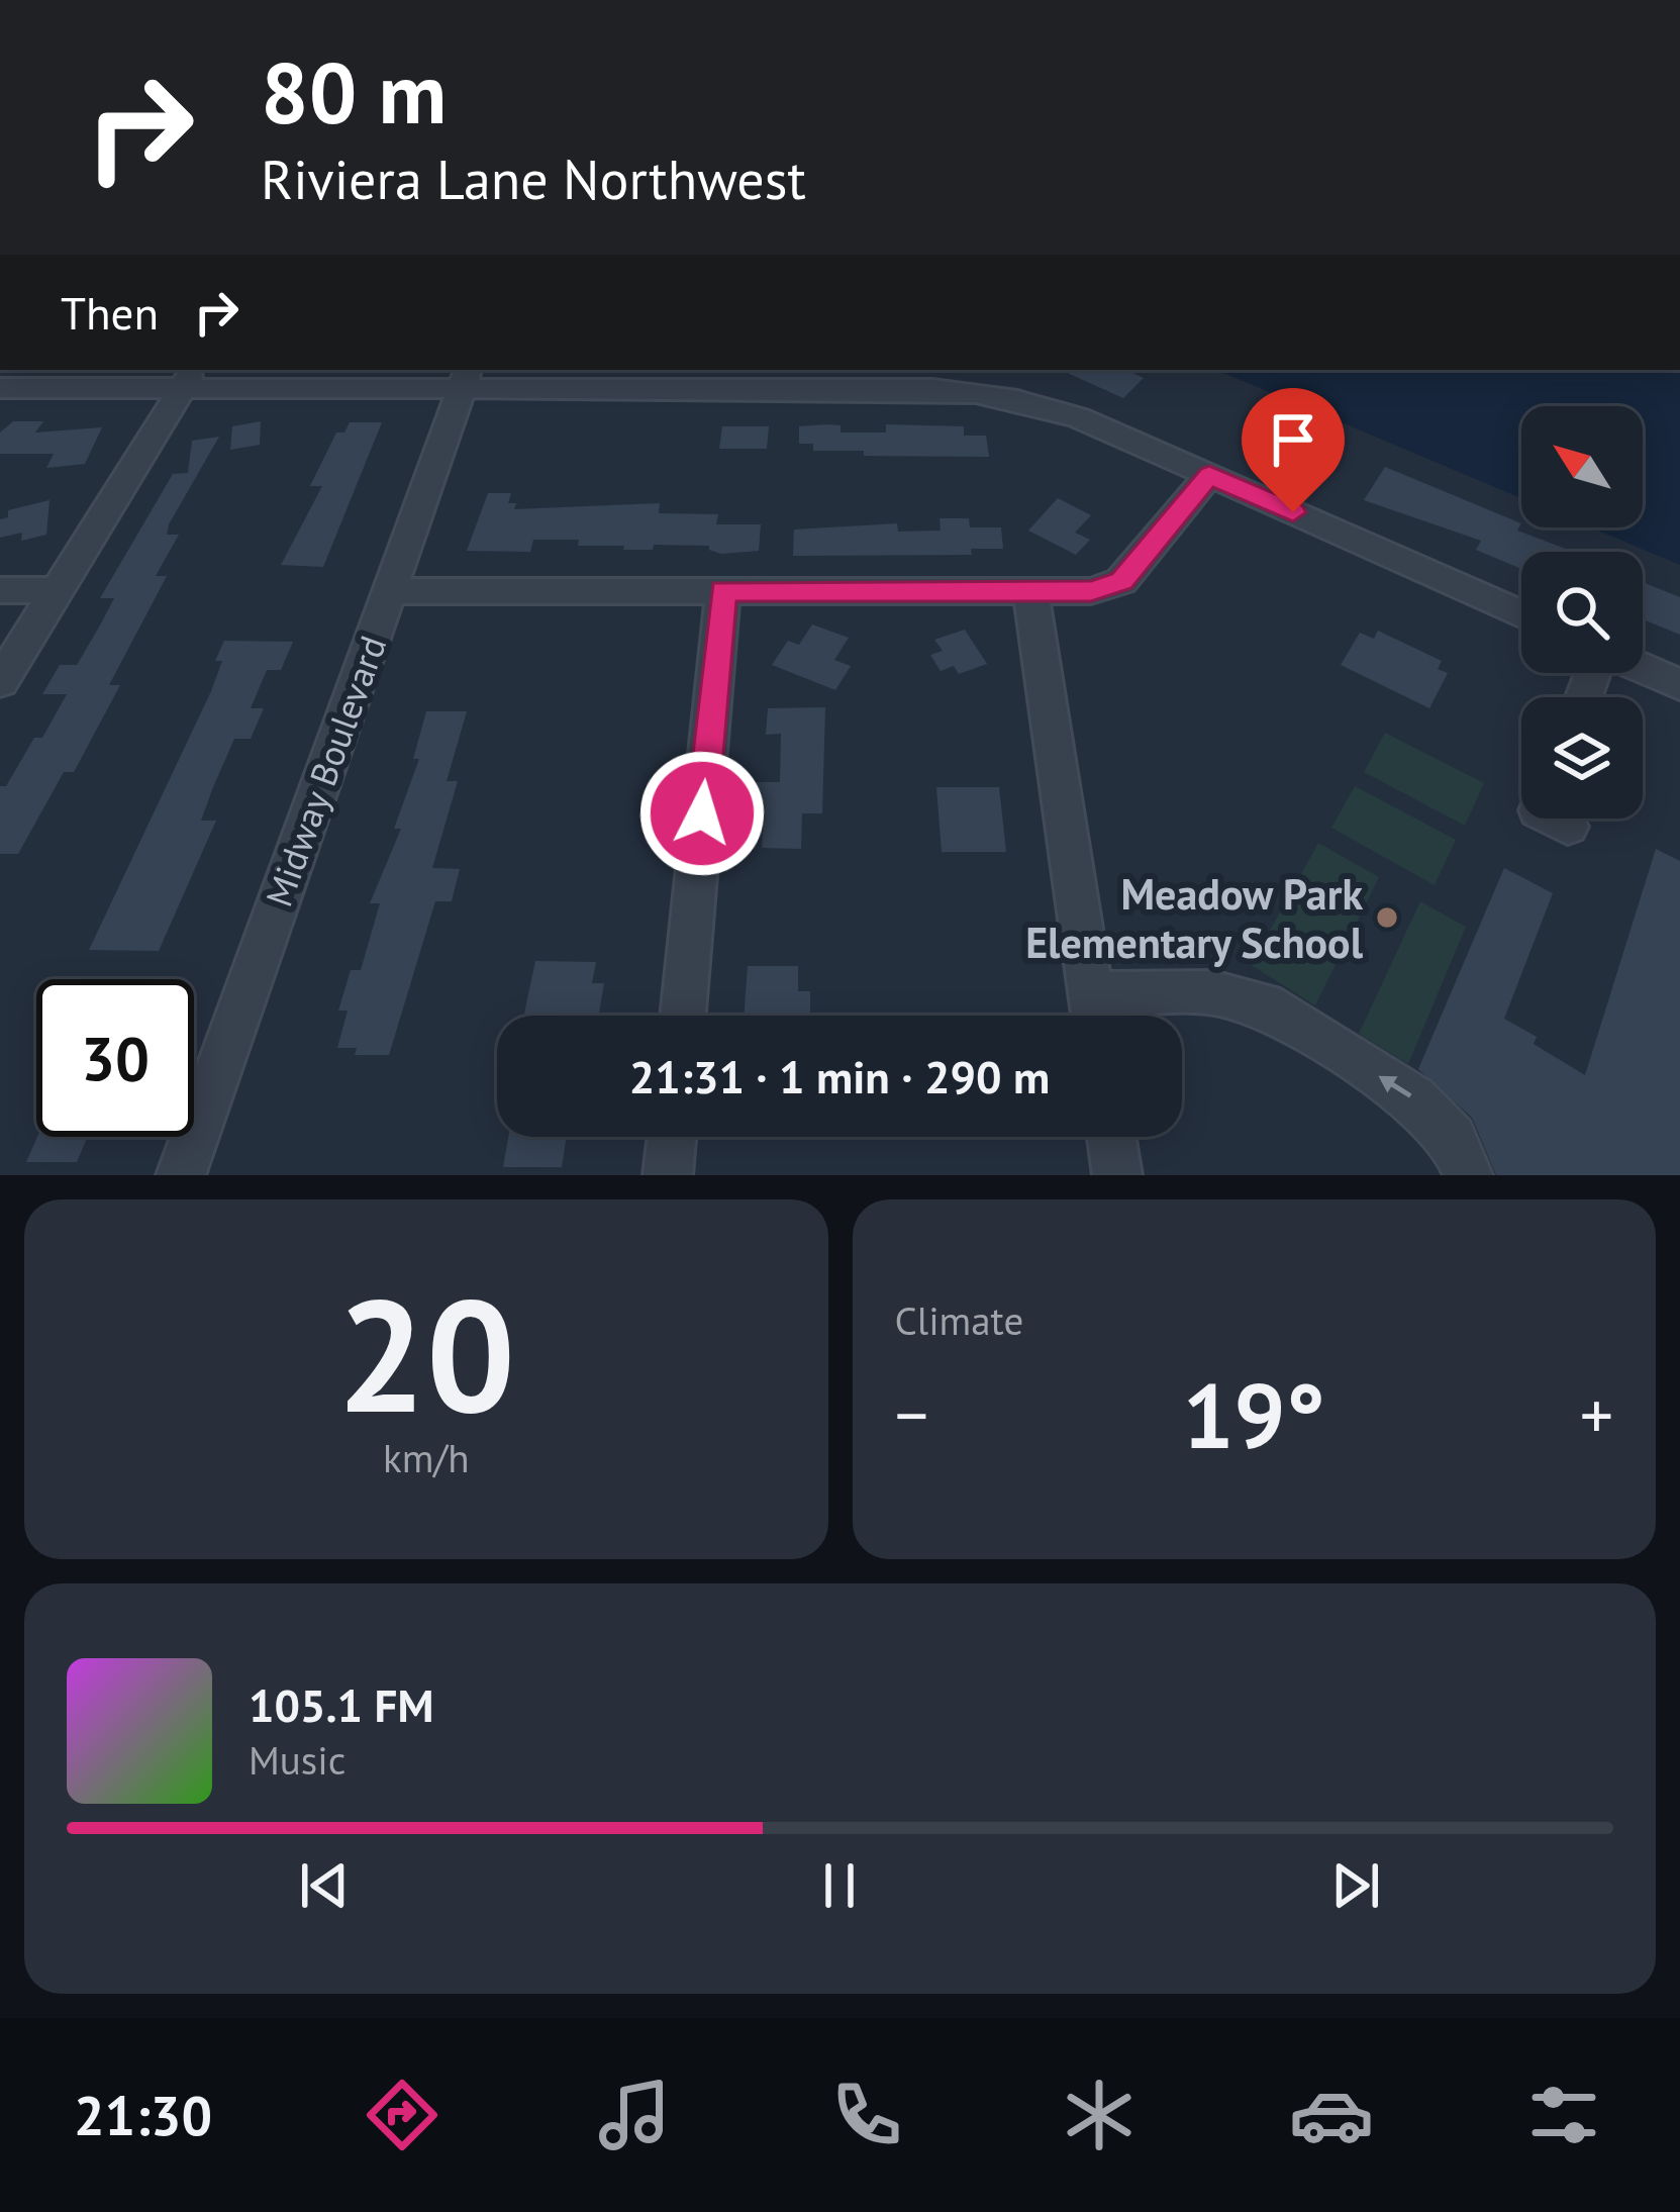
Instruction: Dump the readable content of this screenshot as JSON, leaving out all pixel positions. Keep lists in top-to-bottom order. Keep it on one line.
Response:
{"streets":{"street":["Midway Boulevard"]},"places":["Meadow Park Elementary School"],"north":"top left","page":{"turn":["80 m","Riviera Lane Northwest"],"then":"Then","limit":"30","trip":"21:31 · 1 min · 290 m","tile":[["20","km/h"],"Climate"],"heat":["−","19°","+"],"song":["105.1 FM","Music"],"tabs":"21:30"}}
